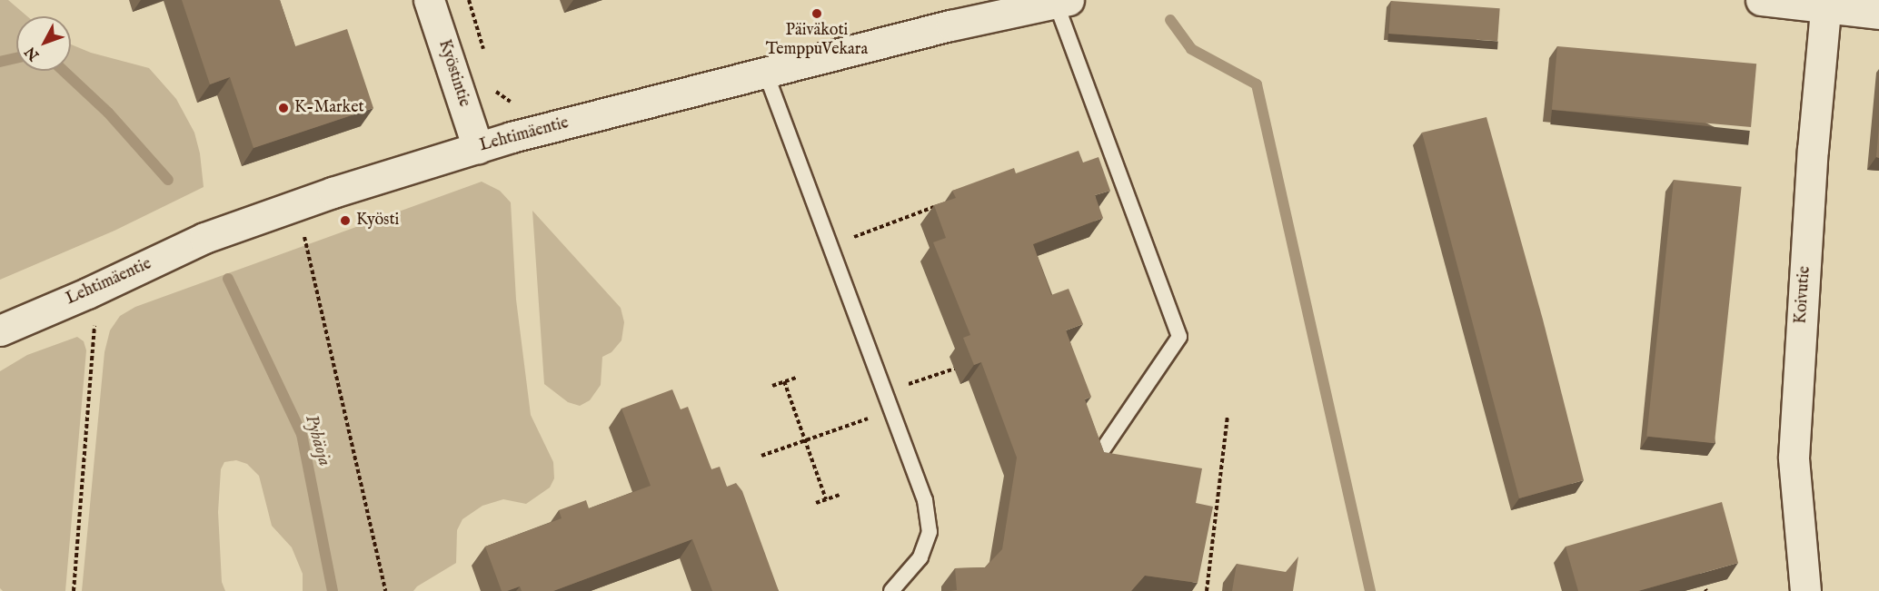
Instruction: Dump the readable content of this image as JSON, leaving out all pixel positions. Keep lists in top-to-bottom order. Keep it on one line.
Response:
{"streets":{"street":["Kyöstintie","Lehtimäentie","Koivutie"]},"crossings":[["Kyöstintie","Lehtimäentie"]],"water":["Pyhäoja"],"places":["Päiväkoti TemppuVekara","K-Market","Kyösti"],"north":"bottom left"}
